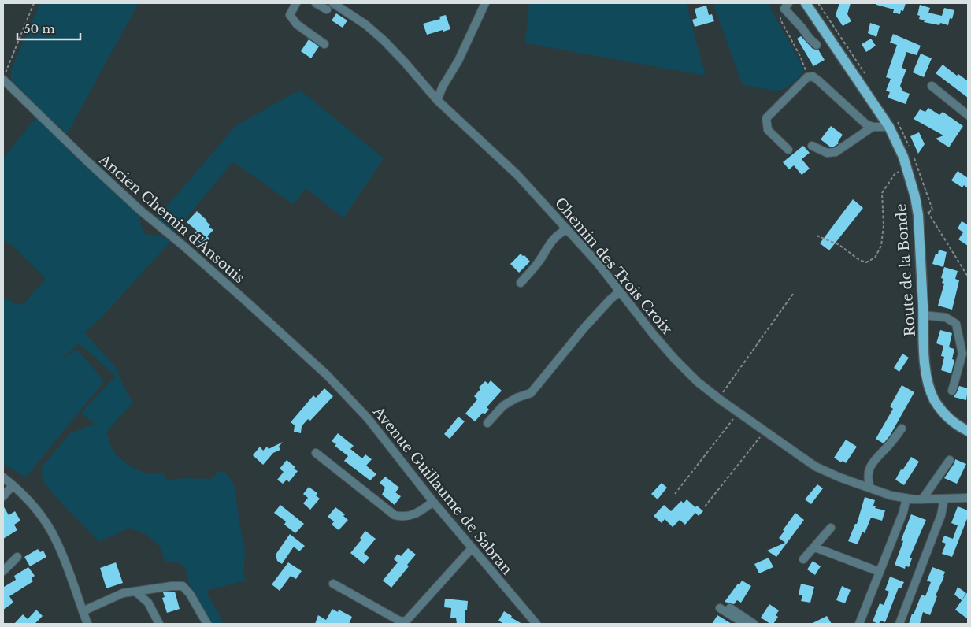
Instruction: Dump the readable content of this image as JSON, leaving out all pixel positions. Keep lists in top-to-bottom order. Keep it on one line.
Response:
{"streets":{"main road":["Route de la Bonde"],"street":["Ancien Chemin d'Ansouis","Chemin des Trois Croix","Avenue Guillaume de Sabran"]},"crossings":[["Ancien Chemin d'Ansouis","Avenue Guillaume de Sabran"]],"scale_bar":"50 m"}
